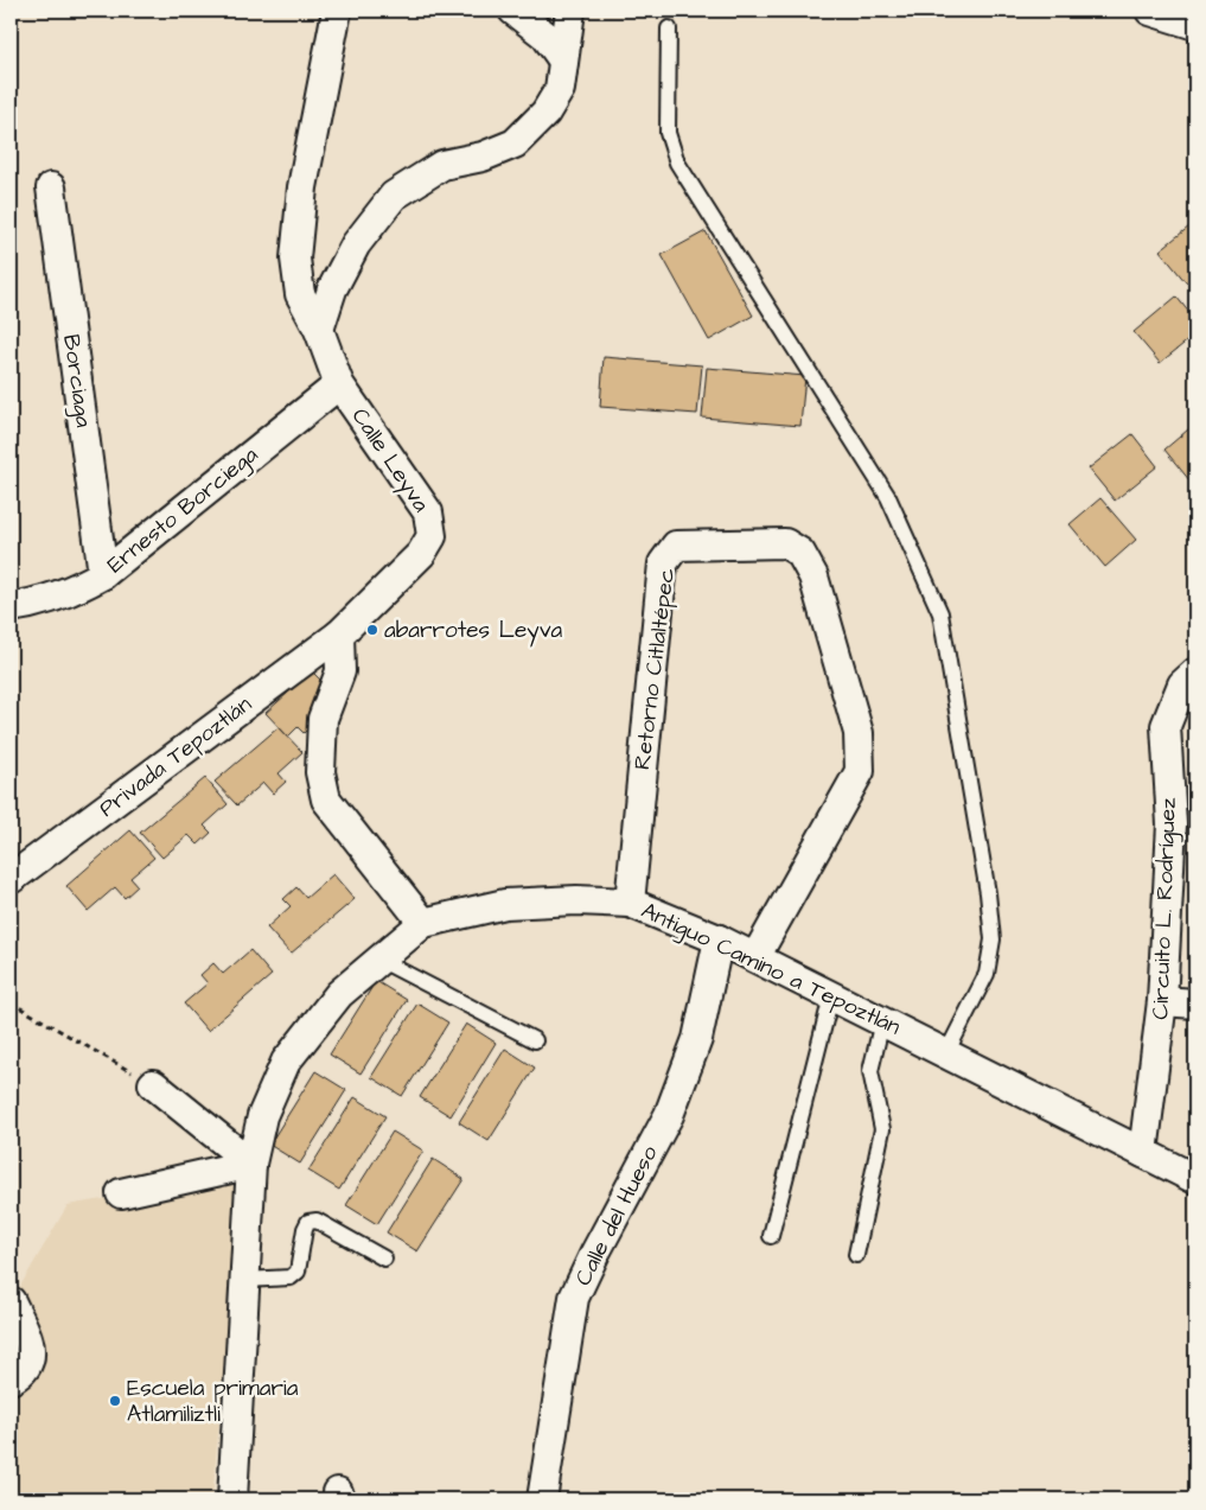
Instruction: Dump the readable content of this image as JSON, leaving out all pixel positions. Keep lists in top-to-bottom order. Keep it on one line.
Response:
{"streets":{"street":["Borciaga","Calle Leyva","Ernesto Borciega","Retorno Citlaltépec","Privada Tepoztlán","Circuito L. Rodríguez","Antiguo Camino a Tepoztlán","Calle del Hueso"]},"crossings":[["Borciaga","Ernesto Borciega"],["Calle Leyva","Ernesto Borciega"],["Calle Leyva","Privada Tepoztlán"],["Retorno Citlaltépec","Antiguo Camino a Tepoztlán"],["Circuito L. Rodríguez","Antiguo Camino a Tepoztlán"],["Antiguo Camino a Tepoztlán","Calle del Hueso"]],"places":["abarrotes Leyva","Escuela primaria Atlamiliztli"]}
